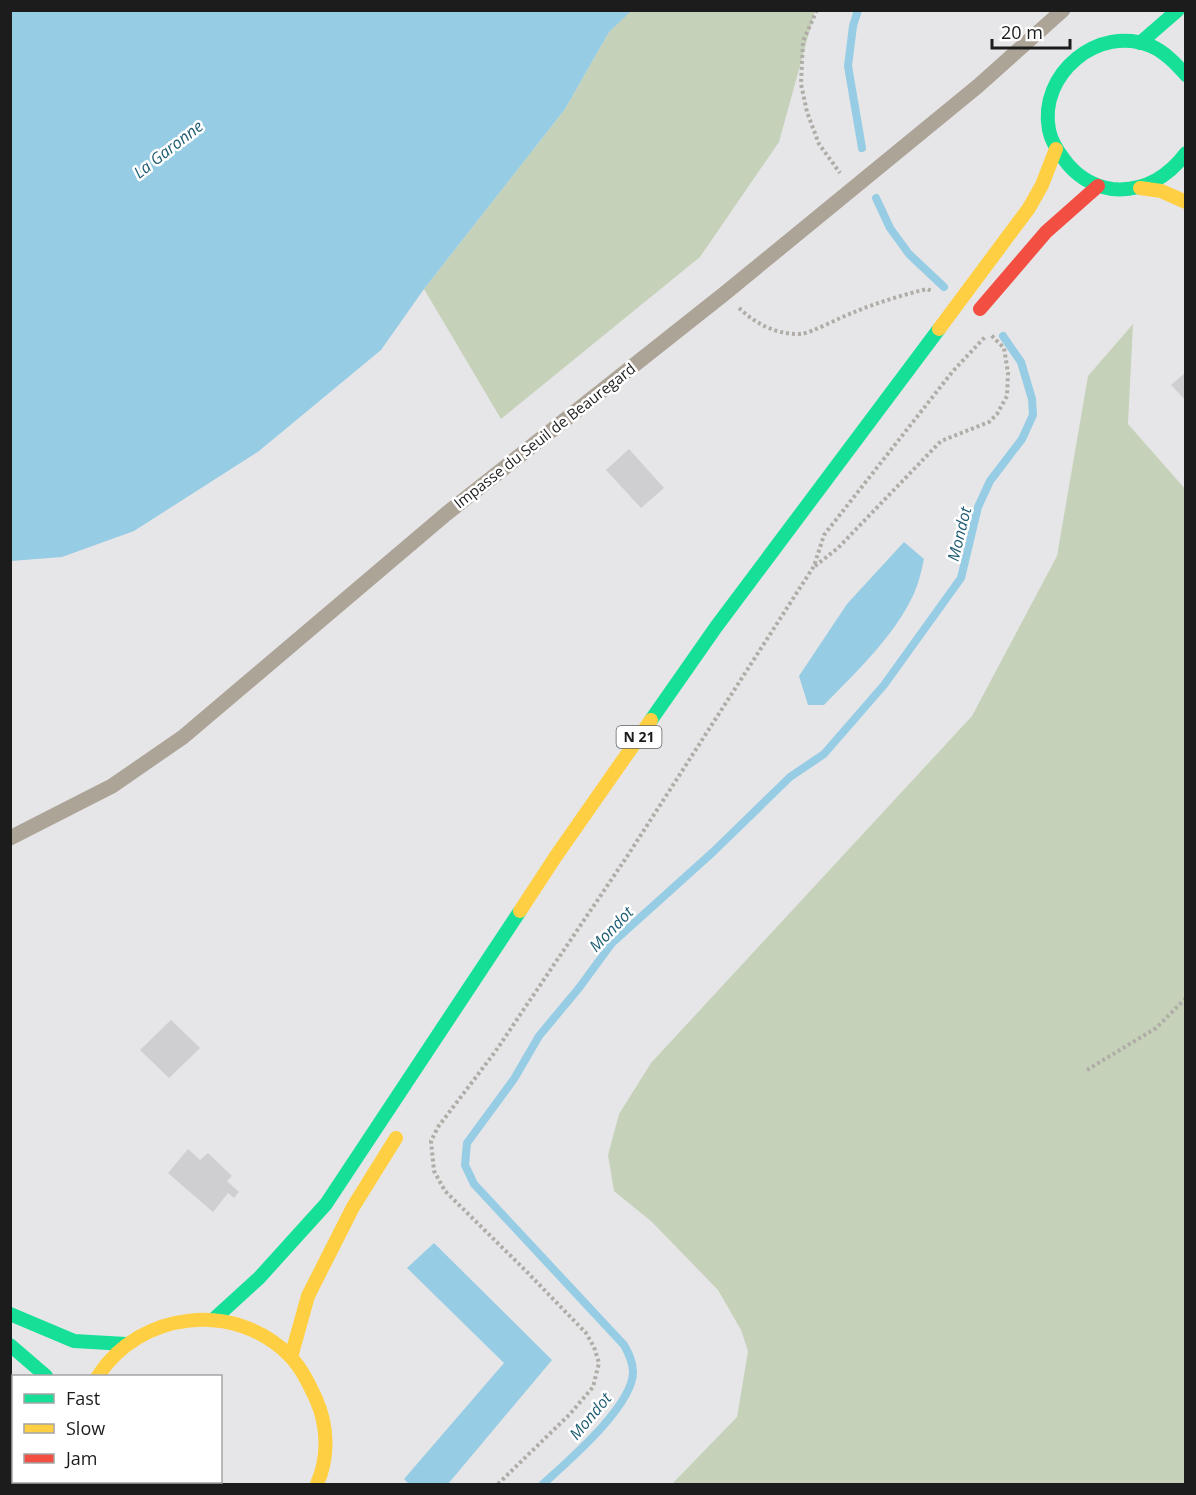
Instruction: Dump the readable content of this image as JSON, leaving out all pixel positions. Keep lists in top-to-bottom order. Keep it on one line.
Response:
{"streets":{"main road":["N 21"],"lane":["Impasse du Seuil de Beauregard"]},"water":["La Garonne","Mondot"],"legend":["Fast","Slow","Jam"],"scale_bar":"20 m"}
